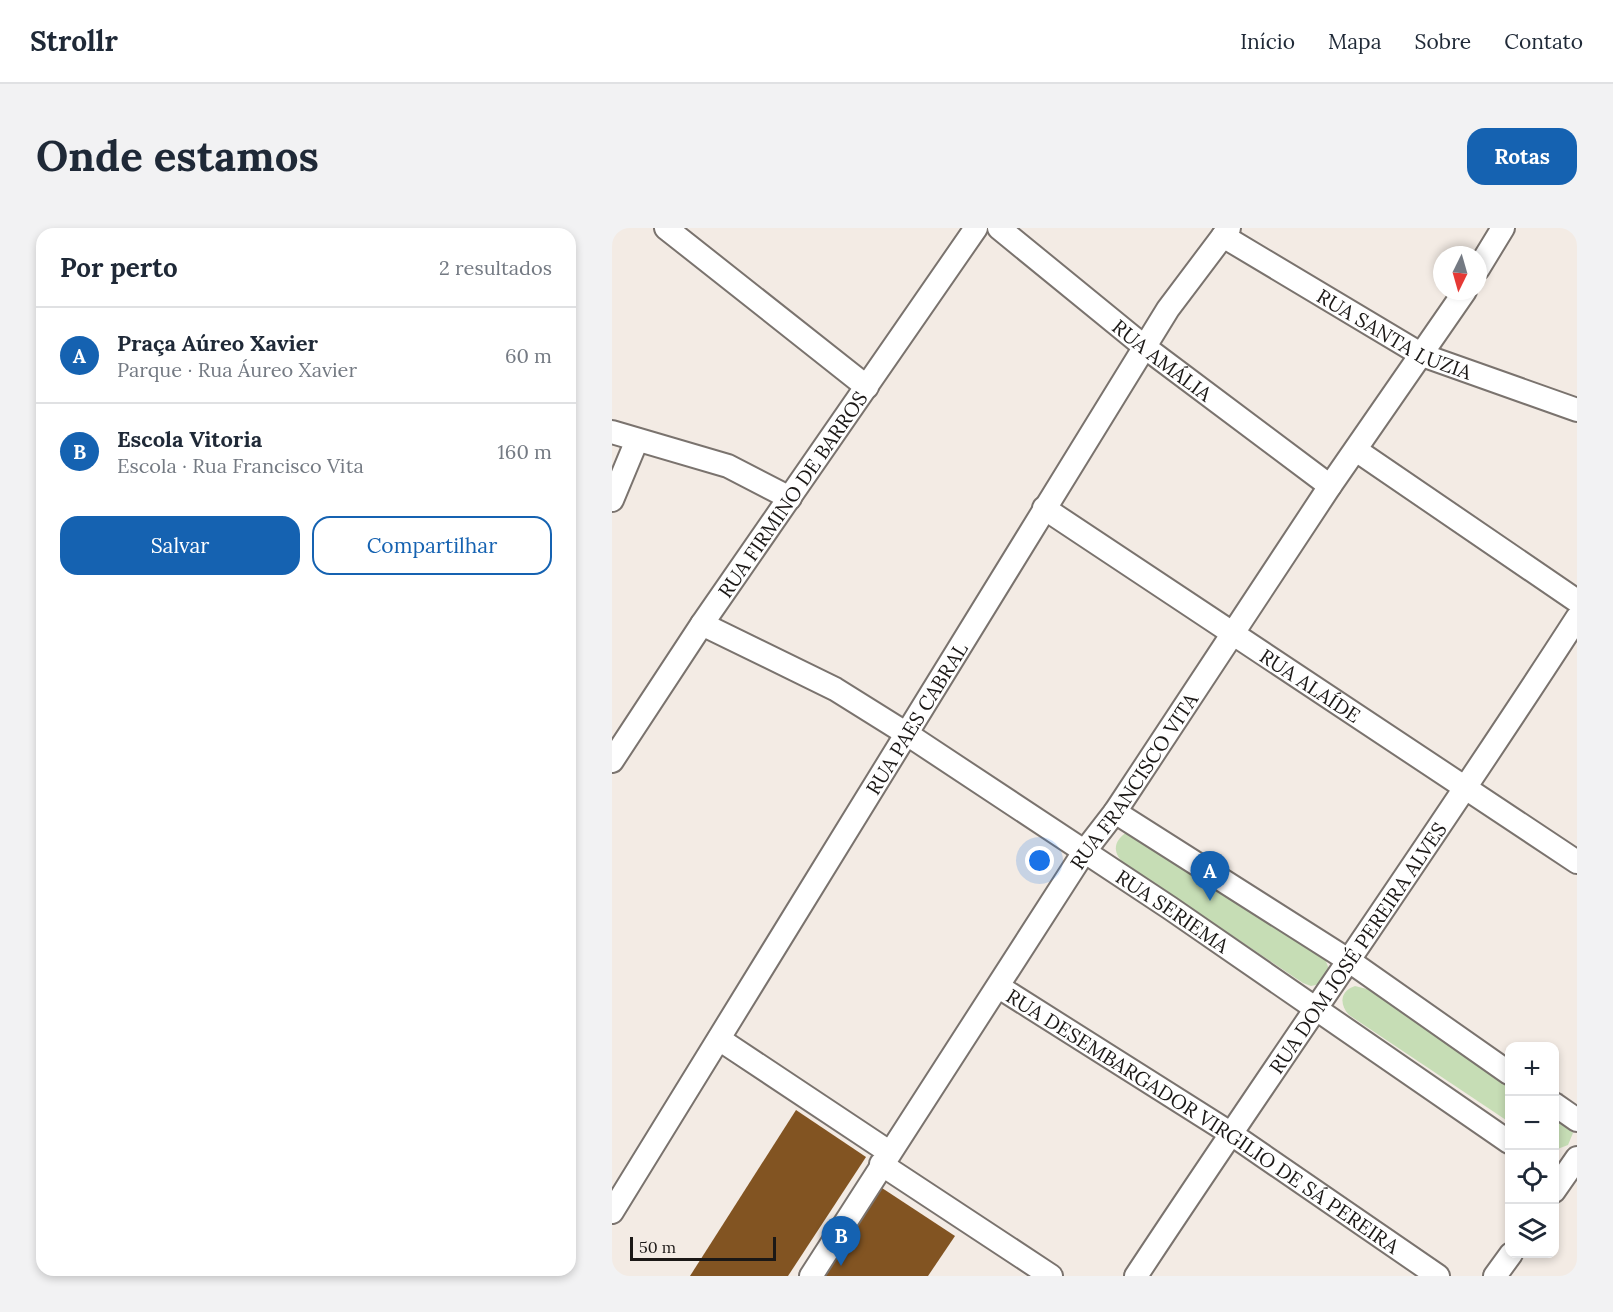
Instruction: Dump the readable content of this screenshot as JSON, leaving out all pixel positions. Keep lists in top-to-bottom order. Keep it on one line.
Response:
{"streets":{"street":["RUA SANTA LUZIA","RUA AMÁLIA","RUA FIRMINO DE BARROS","RUA ALAÍDE","RUA PAES CABRAL","RUA FRANCISCO VITA","RUA SERIEMA","RUA DOM JOSÉ PEREIRA ALVES","RUA DESEMBARGADOR VIRGILIO DE SÁ PEREIRA"]},"crossings":[["RUA SANTA LUZIA","RUA PAES CABRAL"],["RUA SANTA LUZIA","RUA FRANCISCO VITA"],["RUA AMÁLIA","RUA PAES CABRAL"],["RUA AMÁLIA","RUA FRANCISCO VITA"],["RUA FIRMINO DE BARROS","RUA SERIEMA"],["RUA ALAÍDE","RUA PAES CABRAL"],["RUA ALAÍDE","RUA FRANCISCO VITA"],["RUA ALAÍDE","RUA DOM JOSÉ PEREIRA ALVES"],["RUA PAES CABRAL","RUA SERIEMA"],["RUA FRANCISCO VITA","RUA SERIEMA"],["RUA FRANCISCO VITA","RUA DESEMBARGADOR VIRGILIO DE SÁ PEREIRA"],["RUA SERIEMA","RUA DOM JOSÉ PEREIRA ALVES"],["RUA DOM JOSÉ PEREIRA ALVES","RUA DESEMBARGADOR VIRGILIO DE SÁ PEREIRA"]],"scale_bar":"50 m","north":"bottom","page":{"header":"Strollr","nav":["Início","Mapa","Sobre","Contato"],"buttons":["Rotas",["Salvar","Compartilhar"]],"title":"Onde estamos","heading":["Por perto","2 resultados"],"list":[{"mark":"A","name":"Praça Aúreo Xavier","note":"Parque · Rua Áureo Xavier","value":"60 m"},{"mark":"B","name":"Escola Vitoria","note":"Escola · Rua Francisco Vita","value":"160 m"}],"pins":["A","B"],"map_buttons":["+","−"],"scale":"50 m"}}
